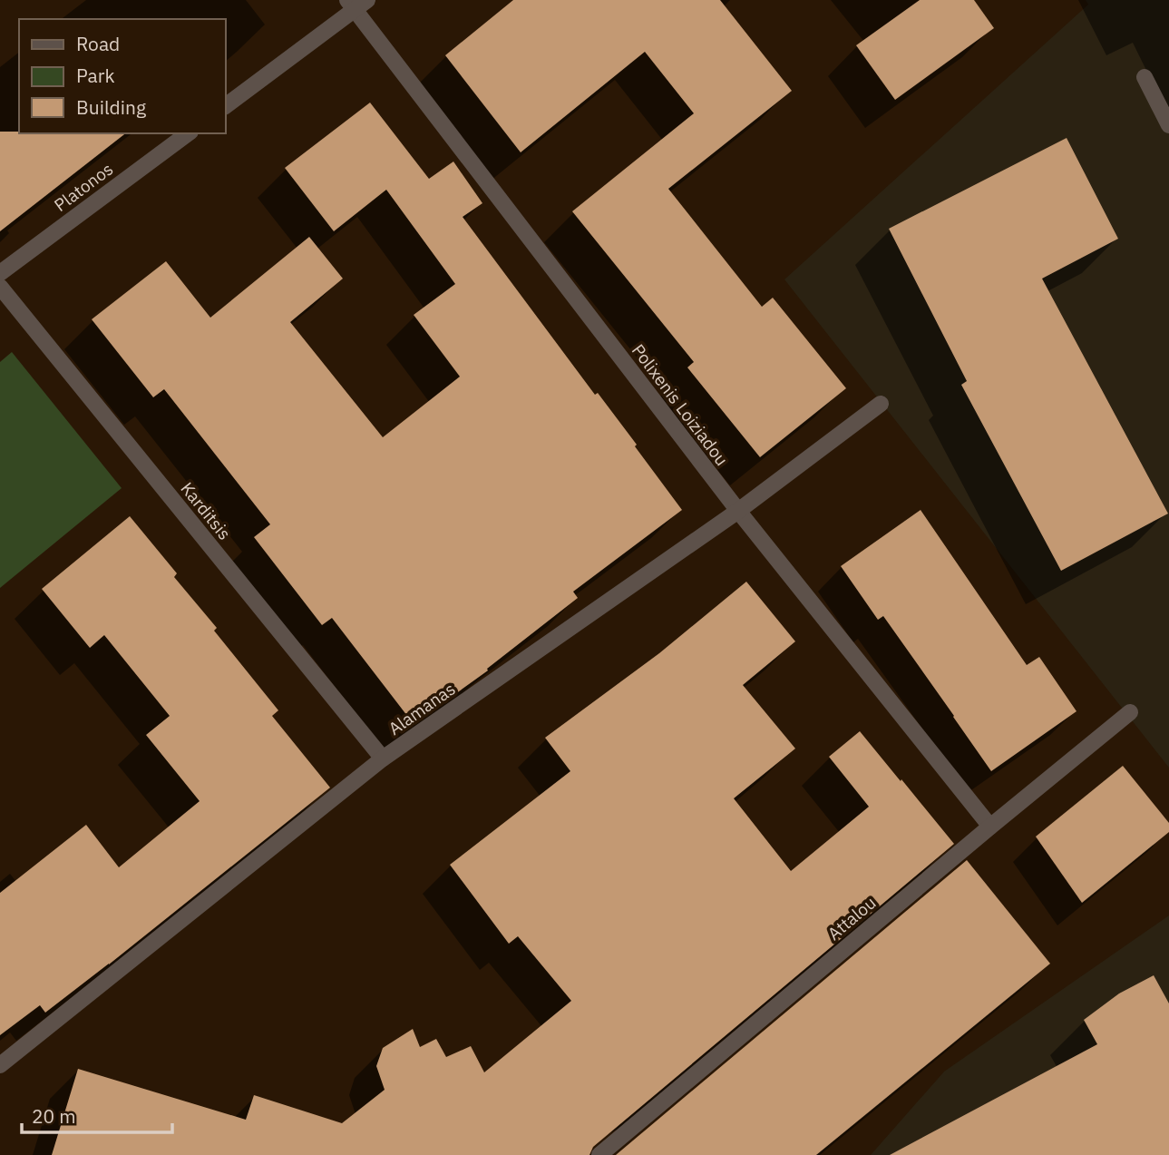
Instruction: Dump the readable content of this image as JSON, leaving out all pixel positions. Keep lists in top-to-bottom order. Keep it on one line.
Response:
{"streets":{"street":["Platonos","Polixenis Loiziadou","Karditsis","Alamanas","Attalou"]},"crossings":[["Polixenis Loiziadou","Alamanas"],["Polixenis Loiziadou","Attalou"],["Karditsis","Alamanas"]],"legend":["Road","Park","Building"],"scale_bar":"20 m"}
